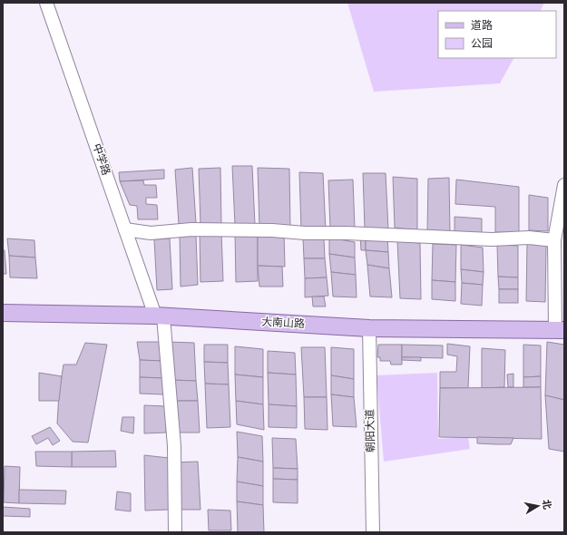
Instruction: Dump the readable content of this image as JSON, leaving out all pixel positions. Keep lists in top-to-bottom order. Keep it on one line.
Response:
{"streets":{"main road":["大南山路"],"street":["中学路","朝阳大道"]},"crossings":[["中学路","大南山路"],["大南山路","朝阳大道"]],"legend":["道路","公园"],"north":"right"}
